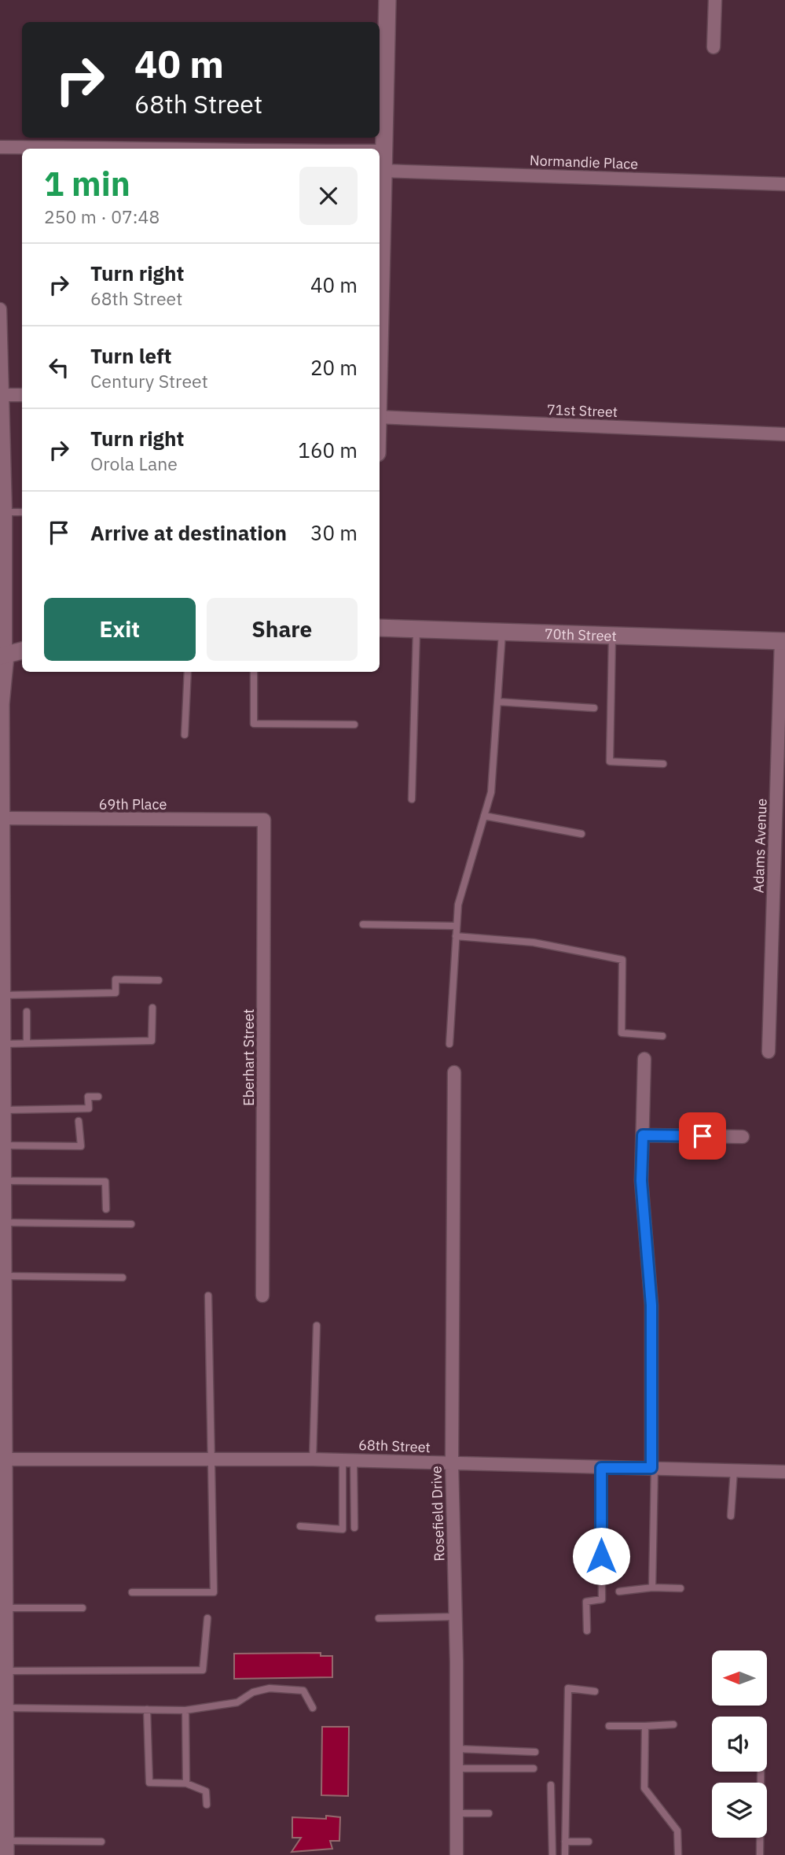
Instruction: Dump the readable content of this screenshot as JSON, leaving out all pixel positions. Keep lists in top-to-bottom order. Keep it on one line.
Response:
{"streets":{"street":["Normandie Place","71st Street","70th Street","69th Place","Adams Avenue","Eberhart Street","68th Street","Rosefield Drive"]},"crossings":[["70th Street","Adams Avenue"],["69th Place","Eberhart Street"],["68th Street","Rosefield Drive"]],"north":"left","page":{"turn":["40 m","68th Street"],"heading":["1 min","250 m · 07:48"],"list":[{"name":"Turn right","note":"68th Street","value":"40 m"},{"name":"Turn left","note":"Century Street","value":"20 m"},{"name":"Turn right","note":"Orola Lane","value":"160 m"},{"name":"Arrive at destination","value":"30 m"}],"buttons":["Exit","Share"]}}
